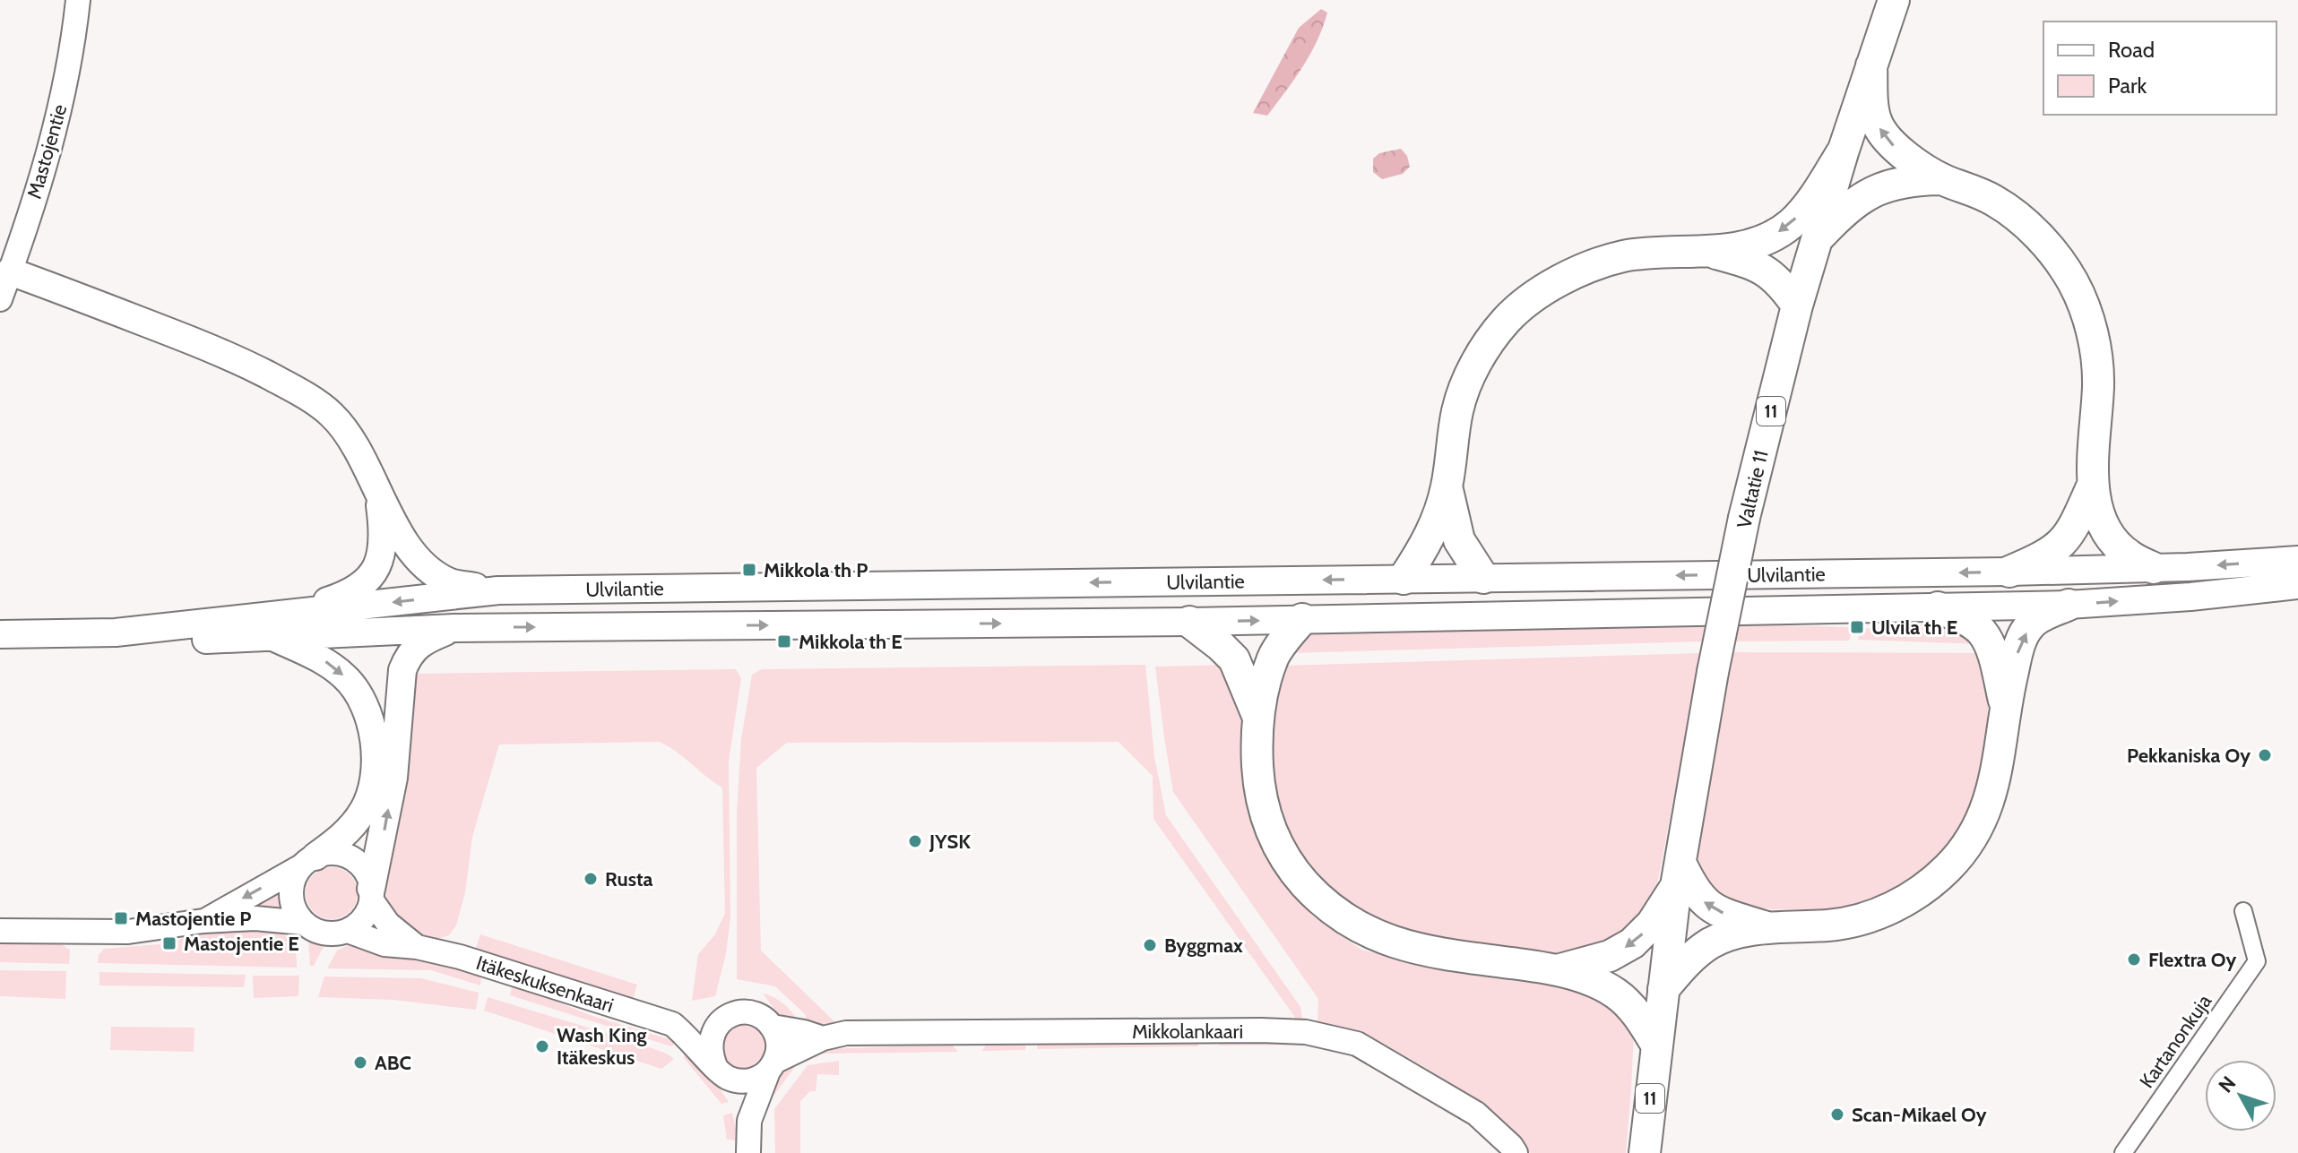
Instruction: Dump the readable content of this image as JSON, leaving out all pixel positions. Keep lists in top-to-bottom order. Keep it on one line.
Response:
{"streets":{"highway":["11","Valtatie 11"],"main road":["Ulvilantie"],"street":["Mastojentie","Itäkeskuksenkaari","Mikkolankaari","Kartanonkuja"]},"crossings":[["Itäkeskuksenkaari","Mikkolankaari"]],"places":{"transit":["Mikkola th P","Ulvila th E","Mikkola th E","Mastojentie P","Mastojentie E"],"other":["Pekkaniska Oy","JYSK","Rusta","Byggmax","Flextra Oy","Wash King Itäkeskus","ABC","Scan-Mikael Oy"]},"legend":["Road","Park"],"north":"top left"}
